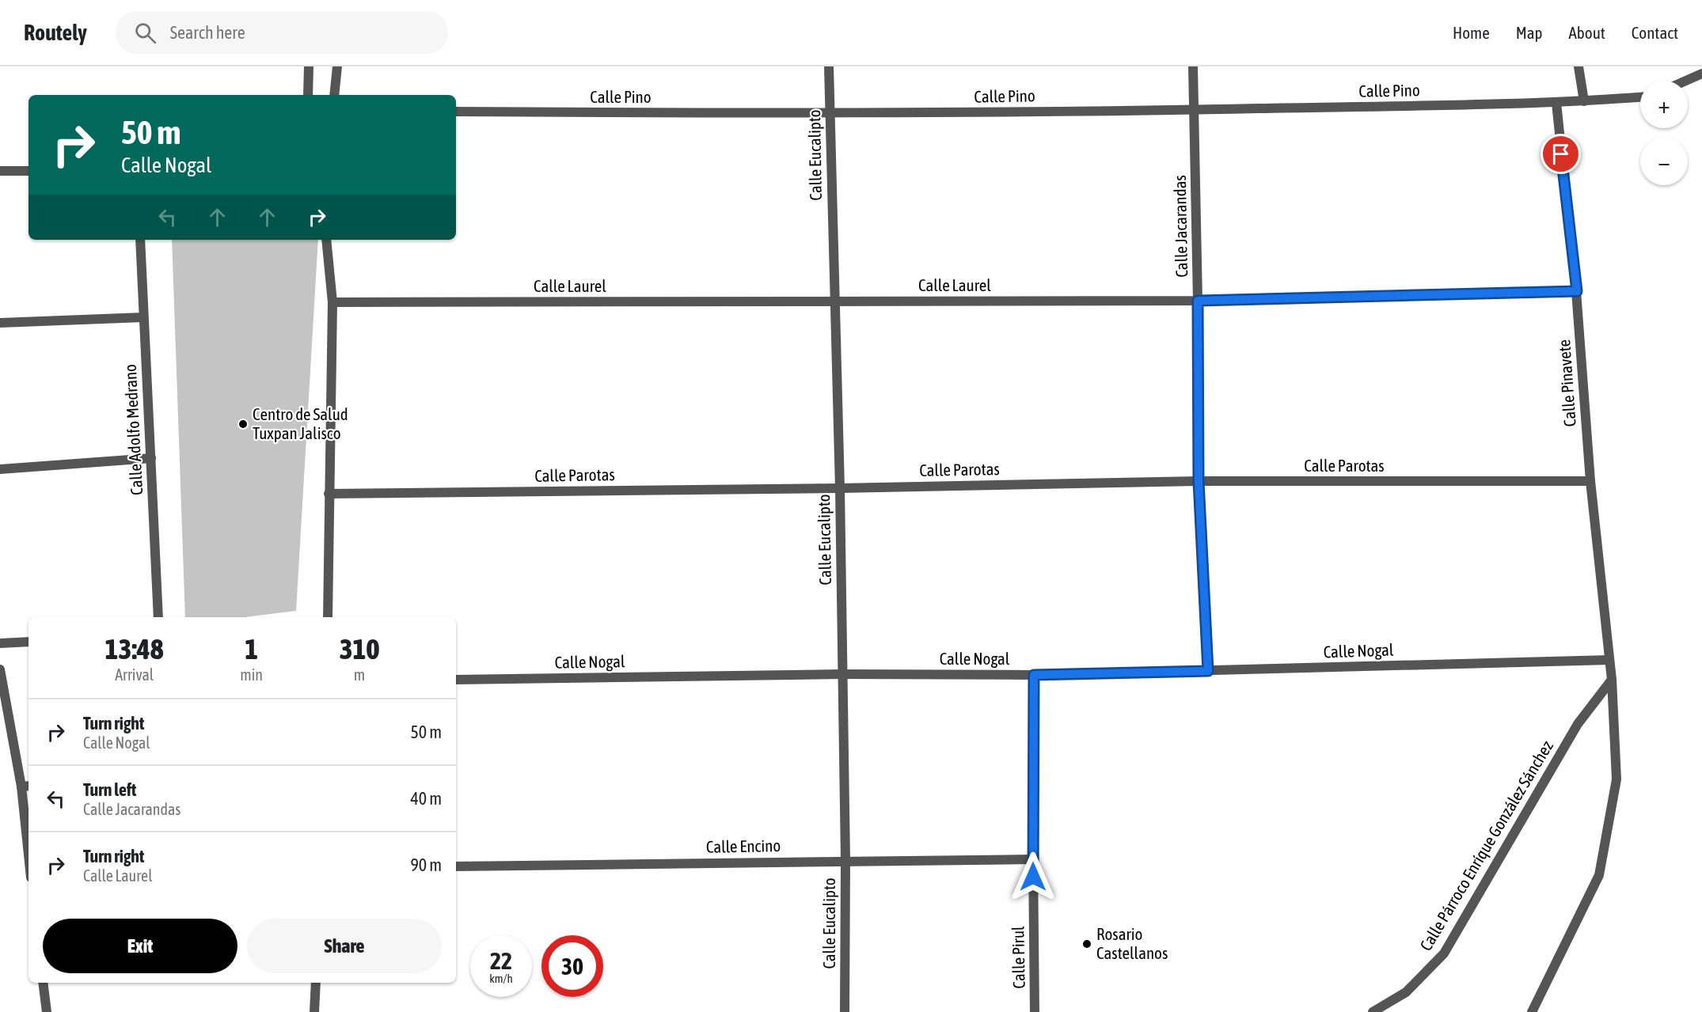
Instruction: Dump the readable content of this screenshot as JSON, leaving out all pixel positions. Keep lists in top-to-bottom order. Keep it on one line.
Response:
{"streets":{"street":["Calle Pino","Calle Eucalipto","Calle Jacarandas","Calle Laurel","Calle Pinavete","Calle Adolfo Medrano","Calle Parotas","Calle Nogal","Calle Párroco Enríque González Sánchez","Calle Encino","Calle Pirul"]},"crossings":[["Calle Pino","Calle Eucalipto"],["Calle Pino","Calle Jacarandas"],["Calle Pino","Calle Pinavete"],["Calle Eucalipto","Calle Laurel"],["Calle Eucalipto","Calle Parotas"],["Calle Eucalipto","Calle Nogal"],["Calle Eucalipto","Calle Encino"],["Calle Jacarandas","Calle Laurel"],["Calle Jacarandas","Calle Parotas"],["Calle Jacarandas","Calle Nogal"],["Calle Laurel","Calle Pinavete"],["Calle Pinavete","Calle Parotas"],["Calle Pinavete","Calle Nogal"],["Calle Pinavete","Calle Párroco Enríque González Sánchez"],["Calle Nogal","Calle Pirul"],["Calle Encino","Calle Pirul"]],"places":["Centro de Salud Tuxpan Jalisco","Rosario Castellanos"],"page":{"header":"Routely","search":"Search here","nav":["Home","Map","About","Contact"],"map_buttons":["+","−"],"turn":["50 m","Calle Nogal"],"eta":["13:48","Arrival","1","min","310","m"],"list":[{"name":"Turn right","note":"Calle Nogal","value":"50 m"},{"name":"Turn left","note":"Calle Jacarandas","value":"40 m"},{"name":"Turn right","note":"Calle Laurel","value":"90 m"}],"buttons":["Exit","Share"],"speed":"22 km/h","limit":"30"}}
